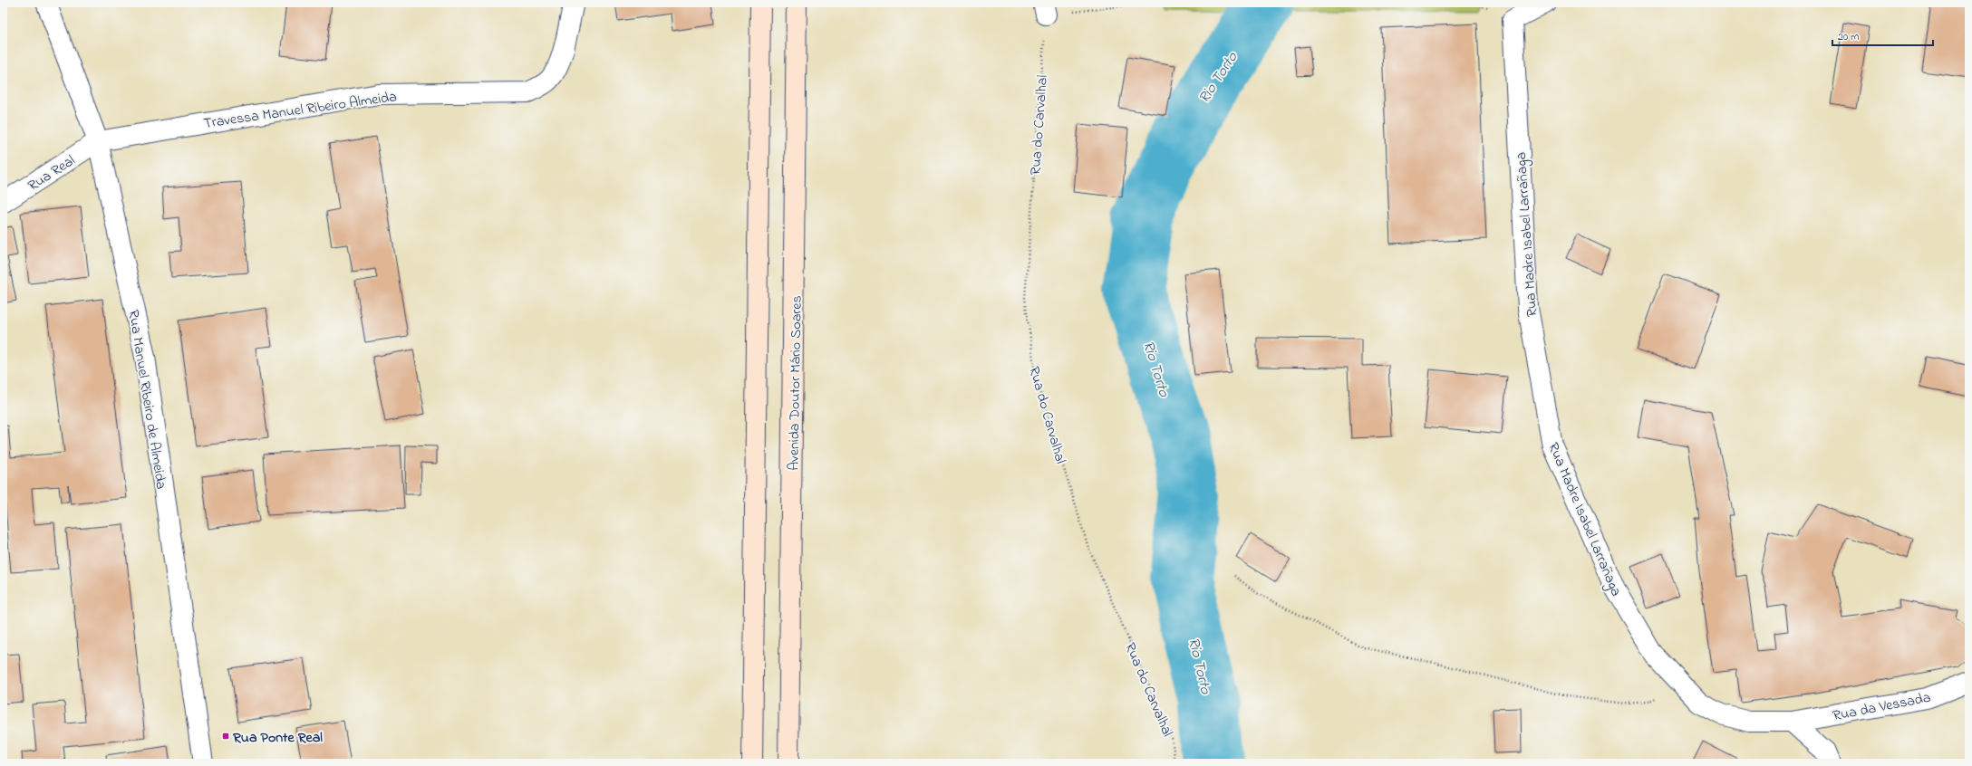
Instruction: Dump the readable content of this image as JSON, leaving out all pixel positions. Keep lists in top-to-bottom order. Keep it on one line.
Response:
{"streets":{"main road":["Avenida Doutor Mário Soares"],"street":["Travessa Manuel Ribeiro Almeida","Rua Real","Rua Madre Isabel Larrañaga","Rua Manuel Ribeiro de Almeida","Rua da Vessada"],"path":["Rua do Carvalhal"]},"crossings":[["Travessa Manuel Ribeiro Almeida","Rua Real"],["Travessa Manuel Ribeiro Almeida","Rua Manuel Ribeiro de Almeida"],["Rua Real","Rua Manuel Ribeiro de Almeida"],["Rua Madre Isabel Larrañaga","Rua da Vessada"]],"water":["Rio Torto"],"places":{"transit":["Rua Ponte Real"]},"scale_bar":"20 m"}
